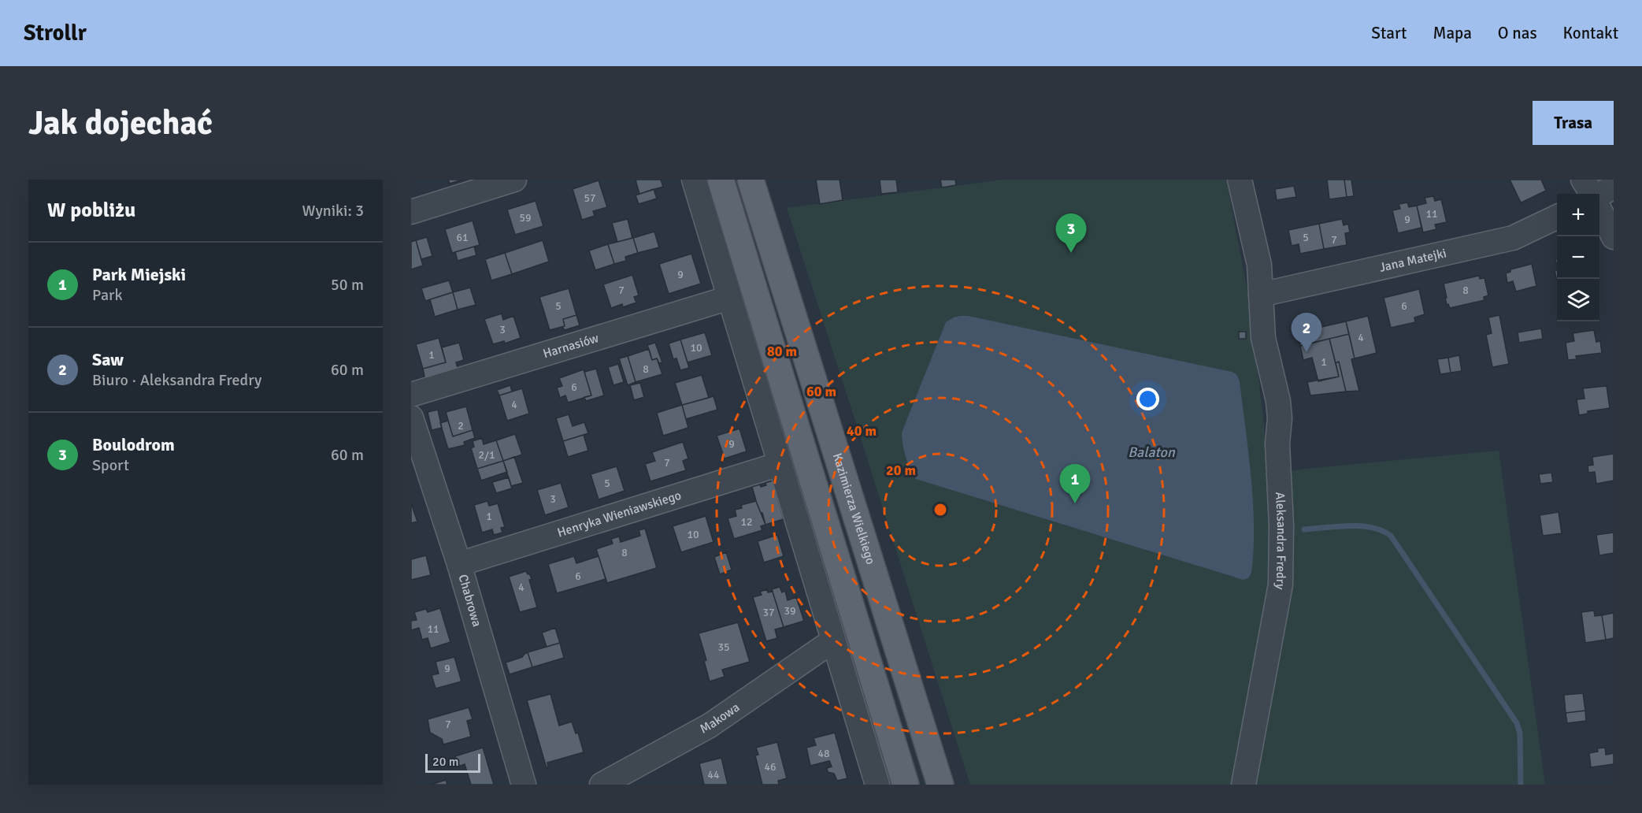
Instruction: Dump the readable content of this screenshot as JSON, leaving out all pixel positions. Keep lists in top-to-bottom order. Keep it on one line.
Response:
{"streets":{"main road":["Kazimierza Wielkiego"],"street":["Jana Matejki","Harnasiów","Henryka Wieniawskiego","Aleksandra Fredry","Chabrowa","Makowa"]},"crossings":[["Jana Matejki","Aleksandra Fredry"],["Henryka Wieniawskiego","Chabrowa"]],"water":["Balaton"],"house_numbers":["57","11","59","9","61","5","7","9","7","8","5","6","3","4","10","1","1","8","6","4","2","9","2/1","7","5","3","1","12","10","8","6","4","39","37","11","35","9","7","48","46","44"],"scale_bar":"20 m","page":{"header":"Strollr","nav":["Start","Mapa","O nas","Kontakt"],"buttons":"Trasa","title":"Jak dojechać","heading":["W pobliżu","Wyniki: 3"],"map_buttons":["+","−"],"pins":["3","2","1"],"list":[{"mark":"1","name":"Park Miejski","note":"Park","value":"50 m"},{"mark":"2","name":"Saw","note":"Biuro · Aleksandra Fredry","value":"60 m"},{"mark":"3","name":"Boulodrom","note":"Sport","value":"60 m"}],"scale":"20 m"},"rings":["80 m","60 m","40 m","20 m"]}
